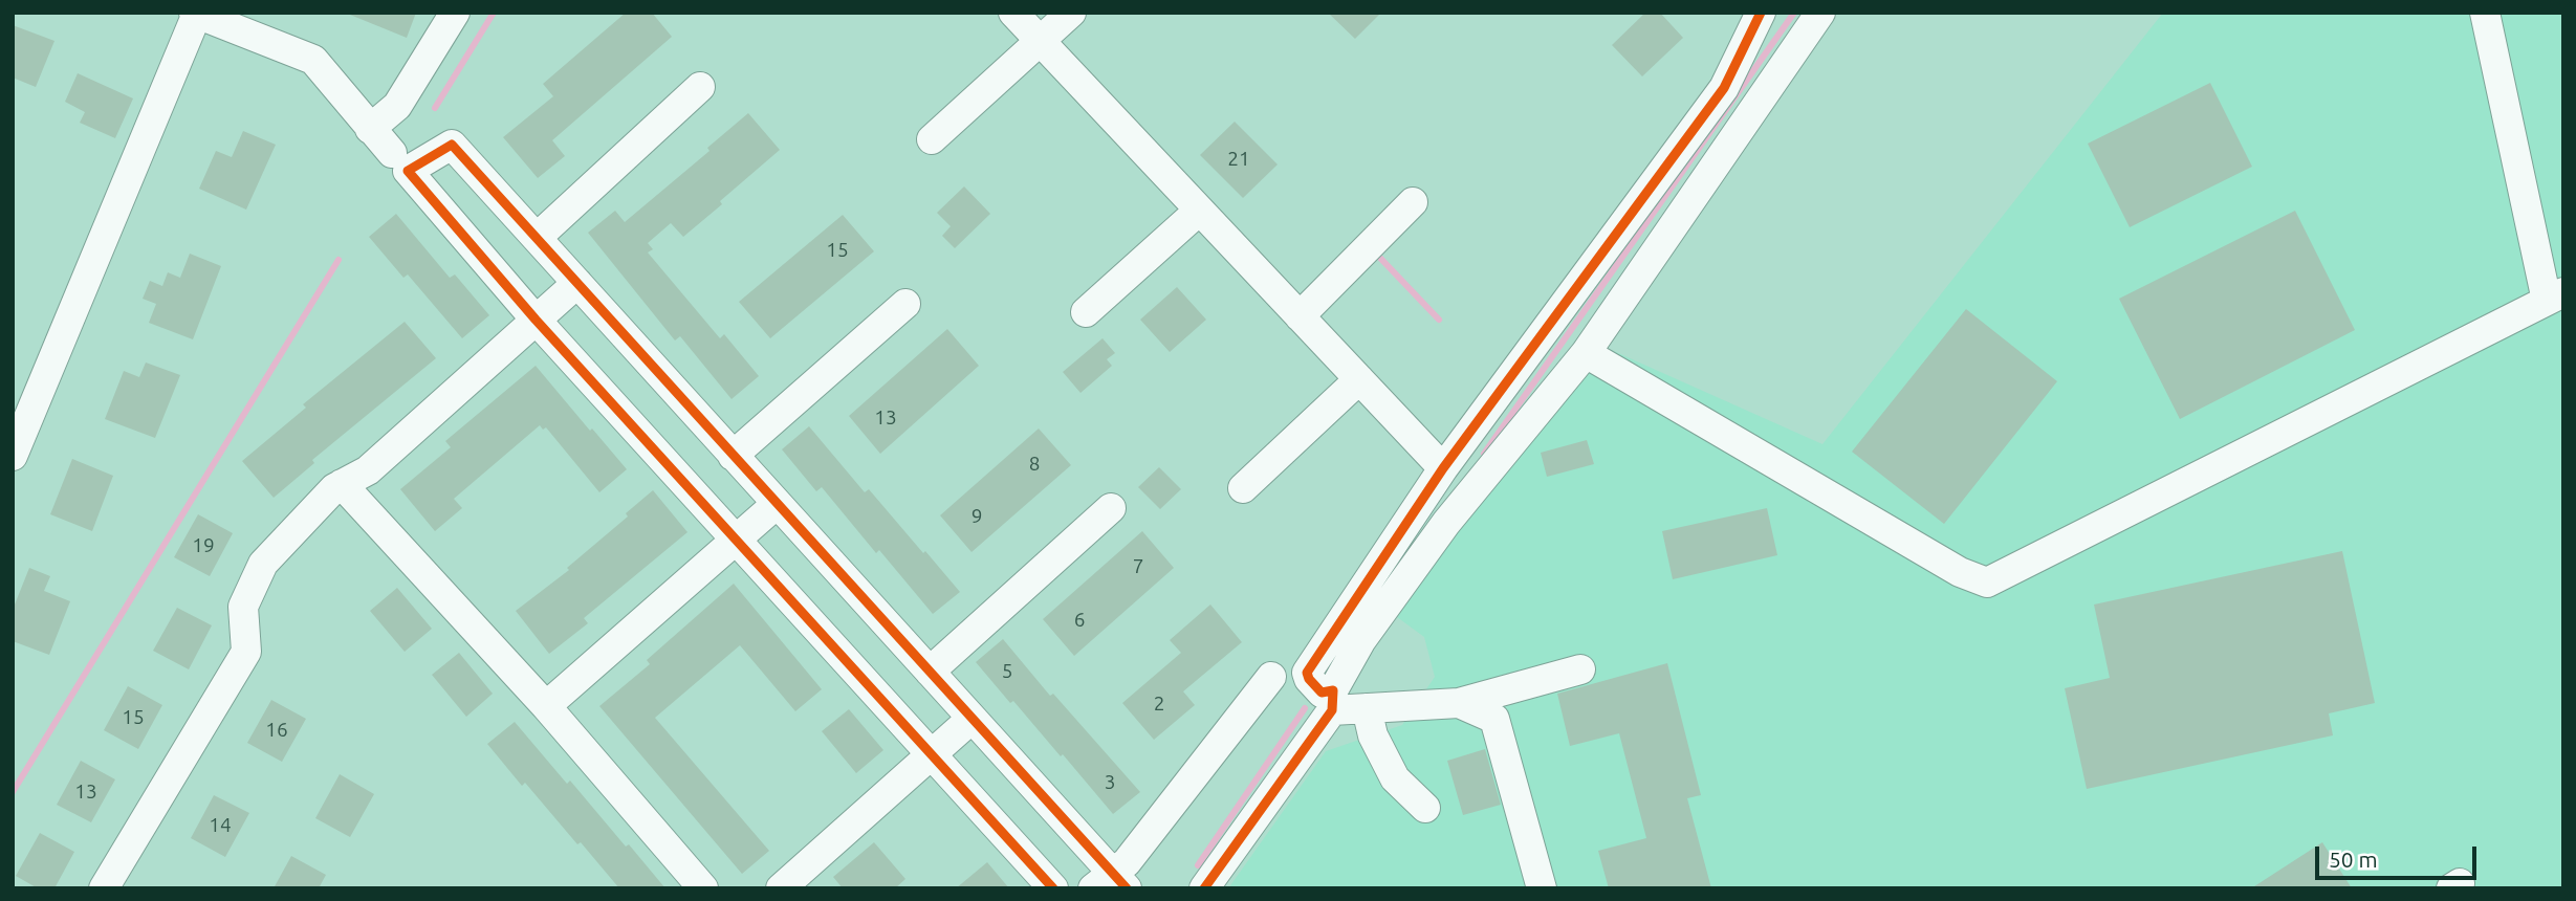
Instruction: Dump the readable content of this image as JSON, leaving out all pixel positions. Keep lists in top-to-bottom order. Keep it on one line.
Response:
{"house_numbers":["21","15","13","8","9","19","7","6","5","2","15","16","3","13","14"],"scale_bar":"50 m"}
